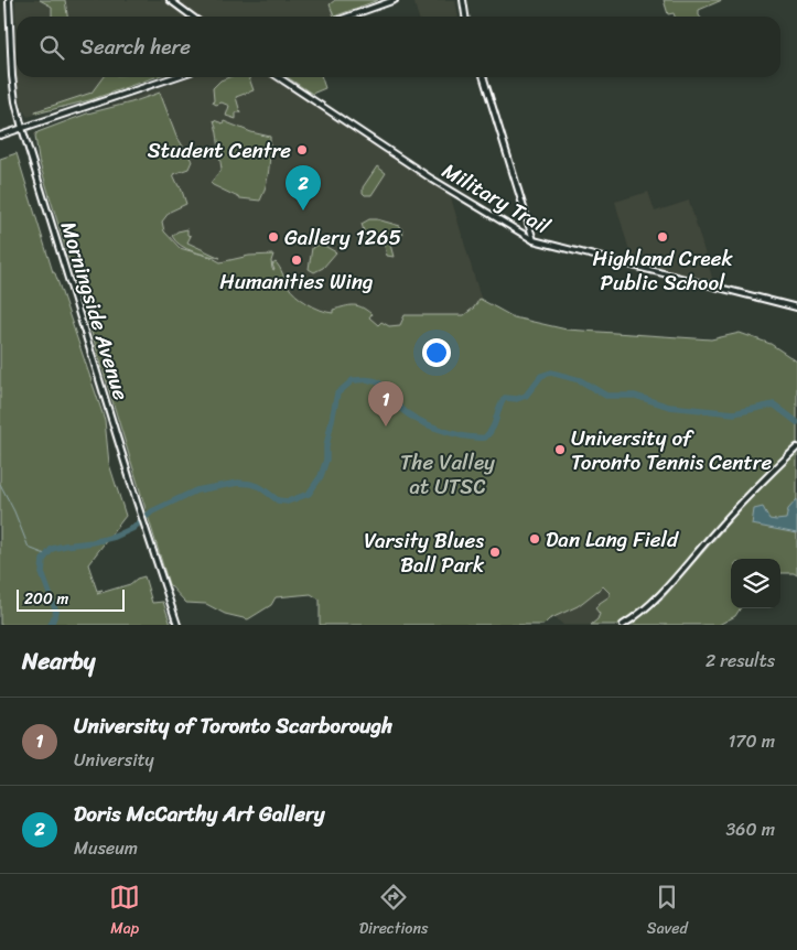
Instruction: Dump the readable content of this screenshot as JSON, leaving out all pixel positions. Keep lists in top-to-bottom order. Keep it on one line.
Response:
{"streets":{"street":["Military Trail","Morningside Avenue"]},"parks":["The Valley at UTSC"],"places":["Student Centre","Gallery 1265","Highland Creek Public School","Humanities Wing","University of Toronto Tennis Centre","Dan Lang Field","Varsity Blues Ball Park"],"scale_bar":"200 m","page":{"search":"Search here","pins":["2","1"],"scale":"200 m","heading":["Nearby","2 results"],"list":[{"mark":"1","name":"University of Toronto Scarborough","note":"University","value":"170 m"},{"mark":"2","name":"Doris McCarthy Art Gallery","note":"Museum","value":"360 m"}],"nav":["Map","Directions","Saved"]}}
